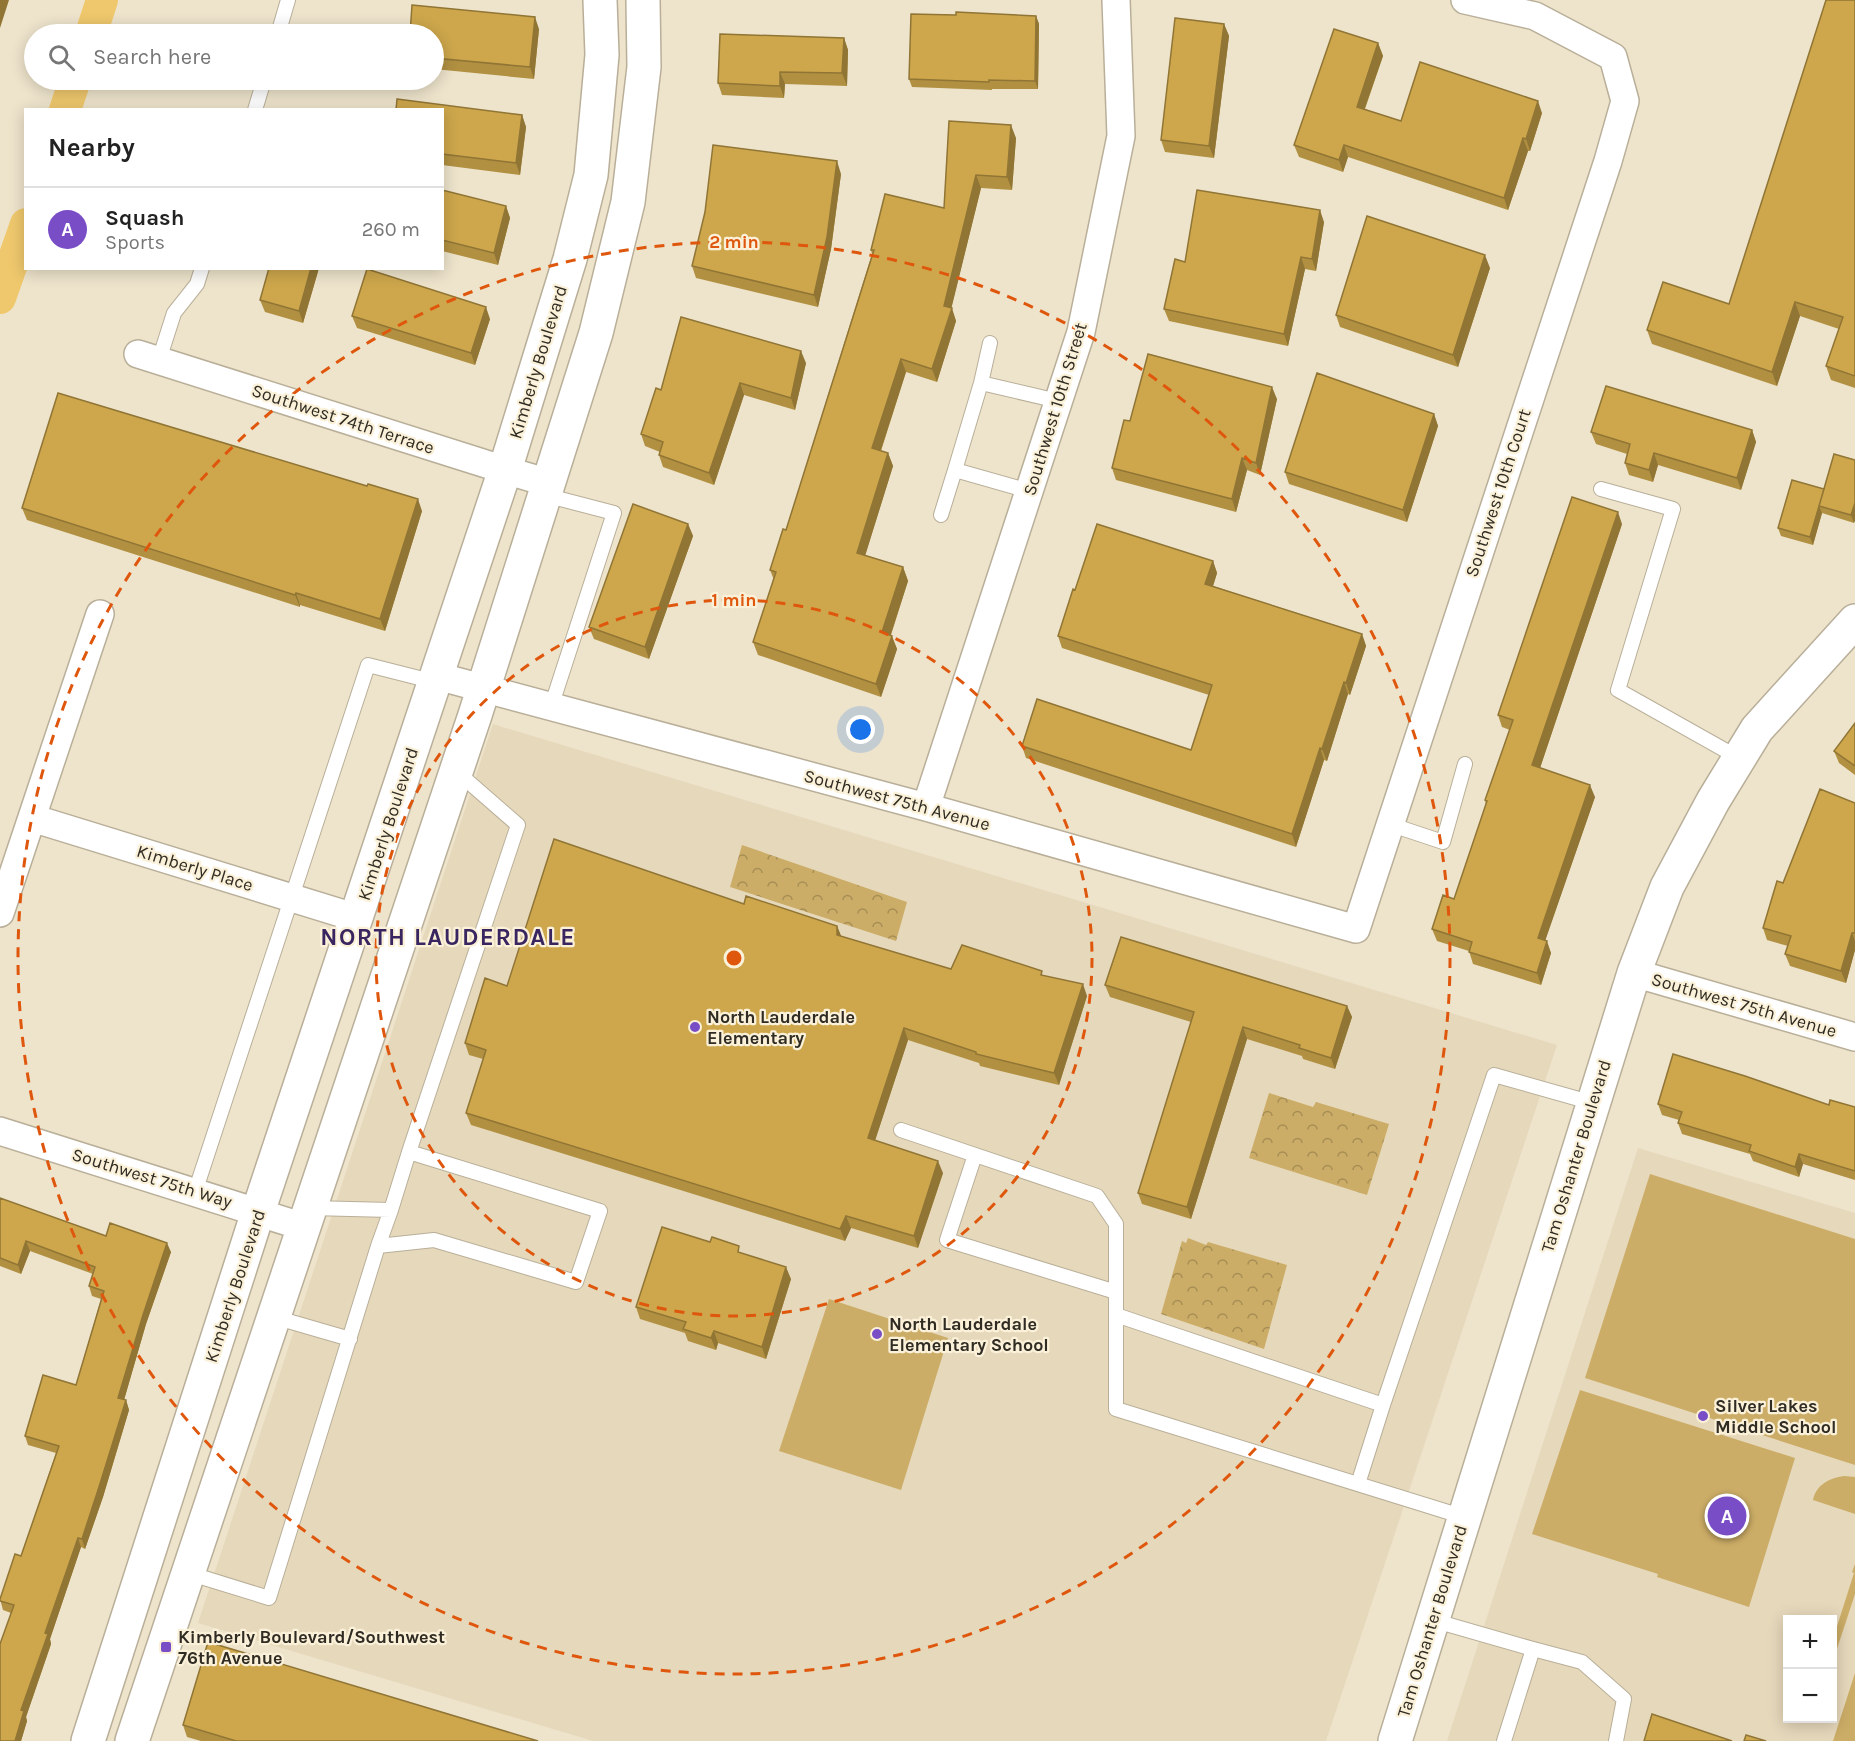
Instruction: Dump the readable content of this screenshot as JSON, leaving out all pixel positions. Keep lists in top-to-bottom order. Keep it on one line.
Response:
{"streets":{"street":["Kimberly Boulevard","Southwest 10th Street","Southwest 74th Terrace","Southwest 10th Court","Southwest 75th Avenue","Kimberly Place","Tam Oshanter Boulevard","Southwest 75th Way"]},"crossings":[["Kimberly Boulevard","Southwest 74th Terrace"],["Kimberly Boulevard","Southwest 75th Avenue"],["Kimberly Boulevard","Kimberly Place"],["Kimberly Boulevard","Southwest 75th Way"],["Southwest 10th Street","Southwest 75th Avenue"],["Southwest 10th Court","Southwest 75th Avenue"],["Southwest 75th Avenue","Tam Oshanter Boulevard"]],"districts":["NORTH LAUDERDALE"],"places":{"other":["North Lauderdale Elementary","North Lauderdale Elementary School","Silver Lakes Middle School"],"transit":["Kimberly Boulevard/Southwest 76th Avenue"]},"page":{"search":"Search here","heading":"Nearby","list":[{"mark":"A","name":"Squash","note":"Sports","value":"260 m"}],"pins":"A","map_buttons":["+","−"]},"rings":["2 min","1 min"]}
